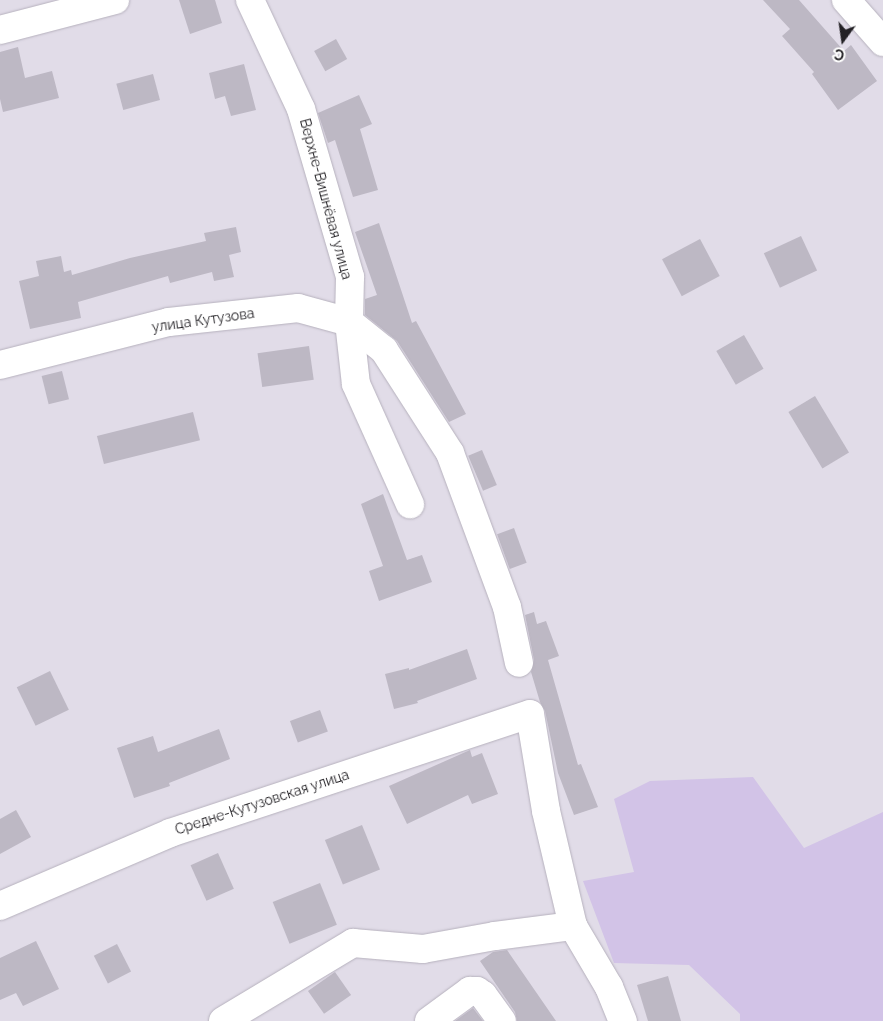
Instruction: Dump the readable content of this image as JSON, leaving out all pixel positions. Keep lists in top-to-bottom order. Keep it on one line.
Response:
{"streets":{"street":["Верхне-Вишнёвая улица","улица Кутузова","Средне-Кутузовская улица"]},"crossings":[["Верхне-Вишнёвая улица","улица Кутузова"]],"north":"bottom"}
